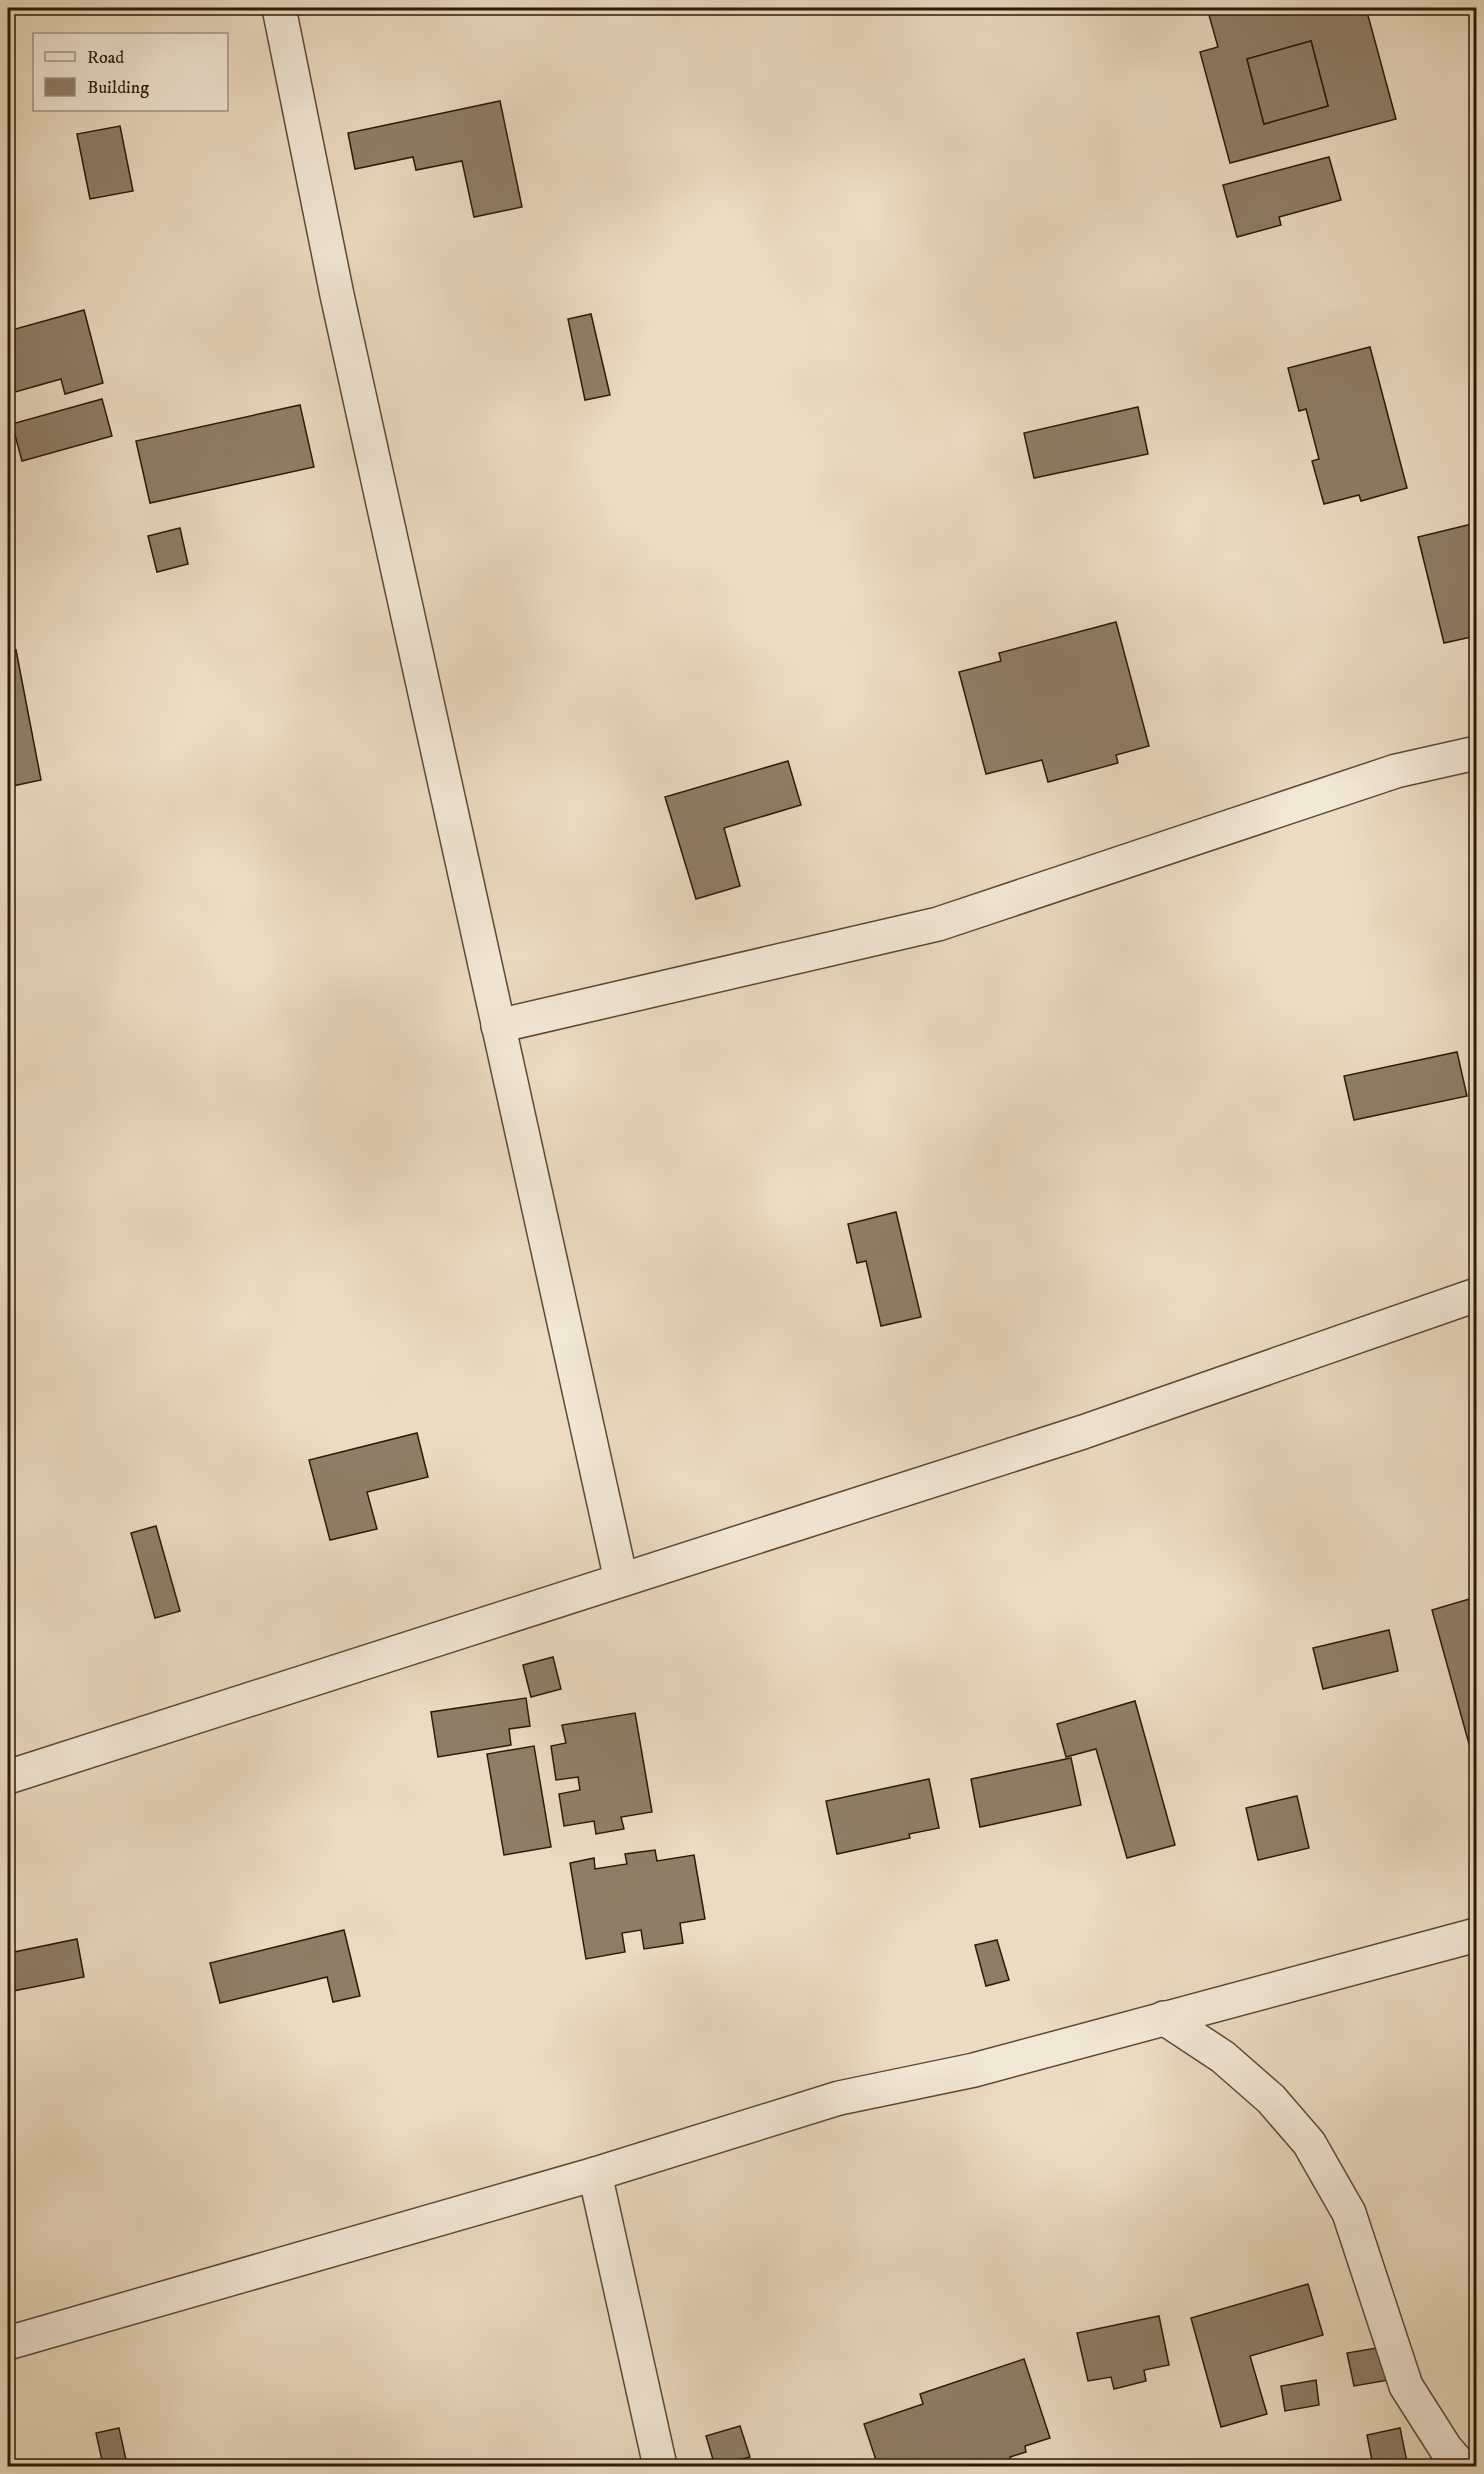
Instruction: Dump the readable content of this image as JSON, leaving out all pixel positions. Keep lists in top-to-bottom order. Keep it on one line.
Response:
{"legend":["Road","Building"]}
